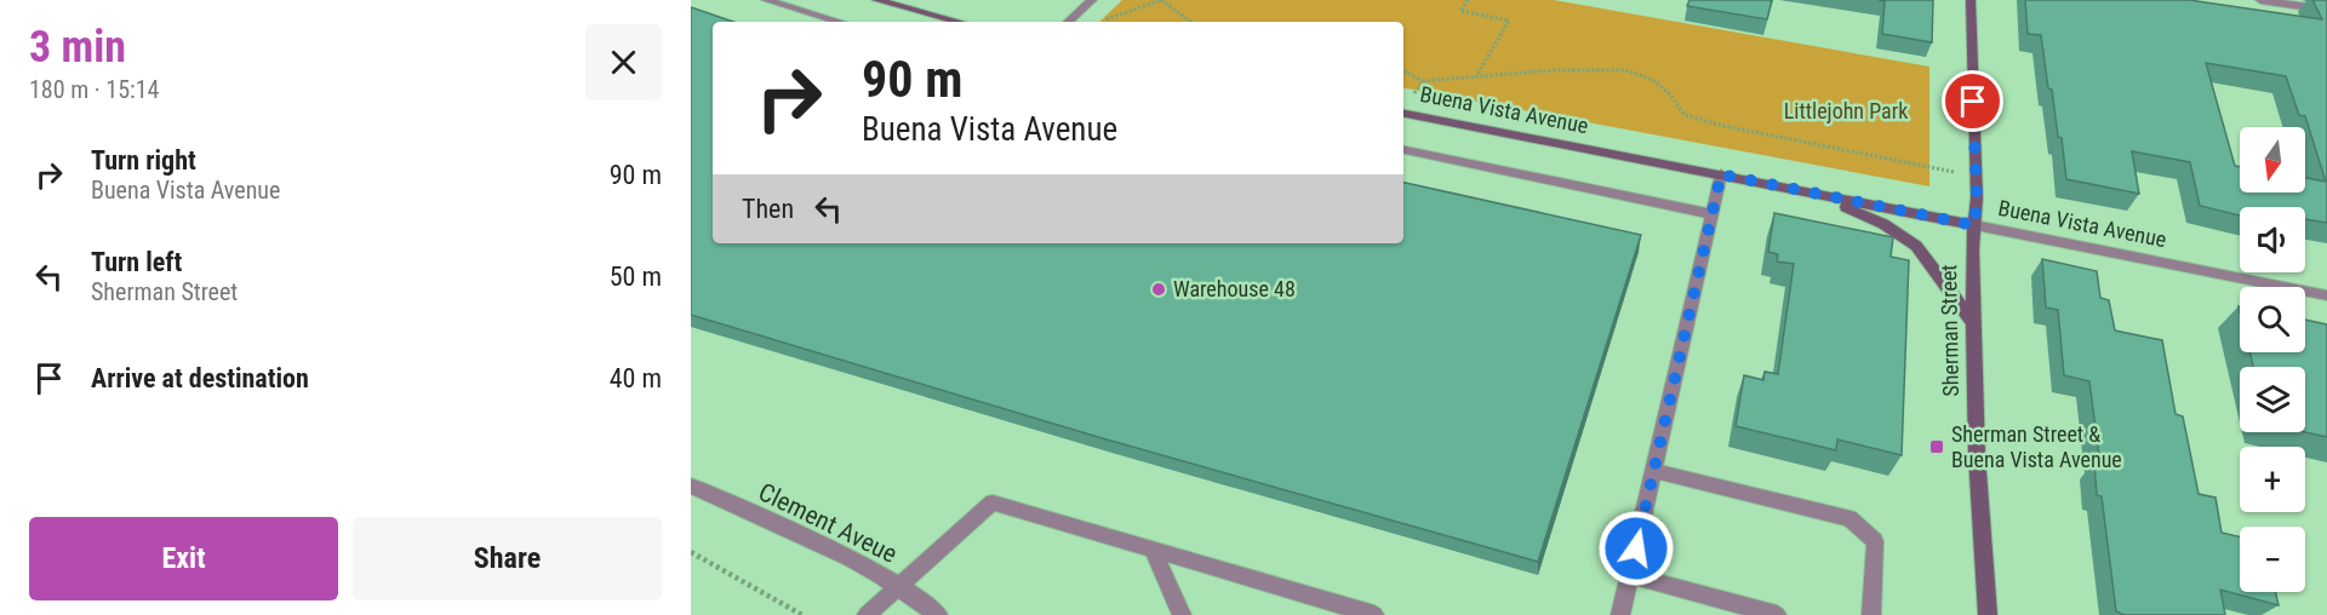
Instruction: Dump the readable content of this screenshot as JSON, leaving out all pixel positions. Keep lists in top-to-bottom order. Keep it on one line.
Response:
{"streets":{"street":["Buena Vista Avenue","Sherman Street","Clement Aveue"]},"crossings":[["Buena Vista Avenue","Sherman Street"]],"parks":["Littlejohn Park"],"places":{"other":["Warehouse 48"],"transit":["Sherman Street & Buena Vista Avenue"]},"north":"bottom","page":{"heading":["3 min","180 m · 15:14"],"turn":["90 m","Buena Vista Avenue"],"list":[{"name":"Turn right","note":"Buena Vista Avenue","value":"90 m"},{"name":"Turn left","note":"Sherman Street","value":"50 m"},{"name":"Arrive at destination","value":"40 m"}],"map_buttons":["+","−"],"then":"Then","buttons":["Exit","Share"]}}
